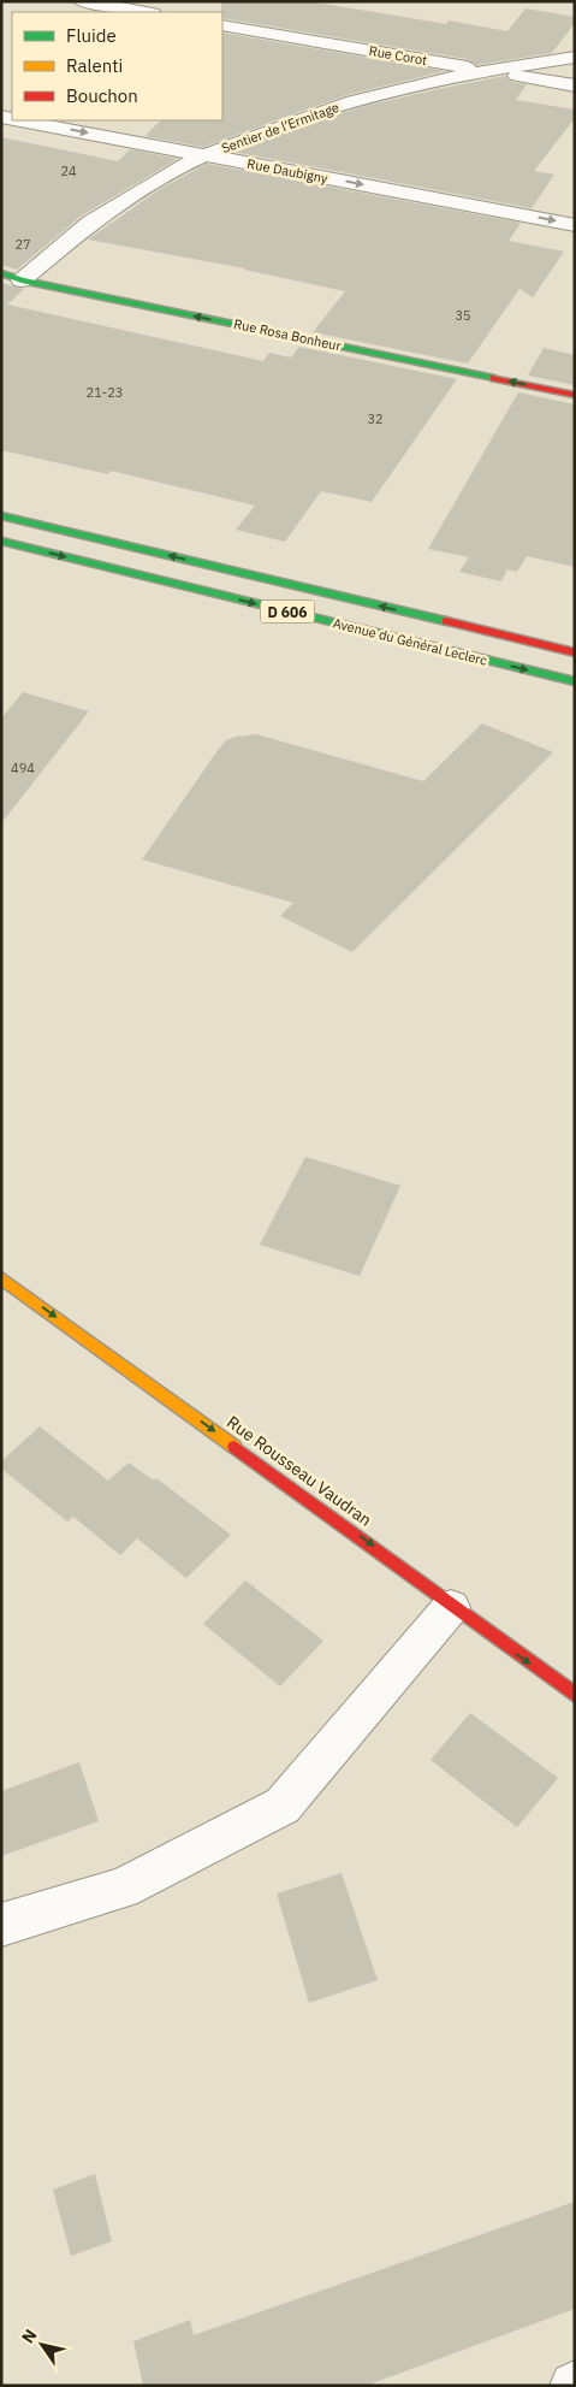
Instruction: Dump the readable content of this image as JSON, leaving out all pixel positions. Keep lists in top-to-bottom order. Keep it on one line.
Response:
{"streets":{"street":["Rue Corot","Sentier de l'Ermitage","Rue Daubigny","Rue Rosa Bonheur","D 606","Avenue du Général Leclerc","Rue Rousseau Vaudran"]},"crossings":[["Rue Corot","Sentier de l'Ermitage"],["Sentier de l'Ermitage","Rue Daubigny"],["Sentier de l'Ermitage","Rue Rosa Bonheur"]],"one_way":["Rue Daubigny","Rue Rosa Bonheur","Rue Rousseau Vaudran"],"house_numbers":["24","27","35","21-23","32","494"],"legend":["Fluide","Ralenti","Bouchon"],"north":"top left"}
